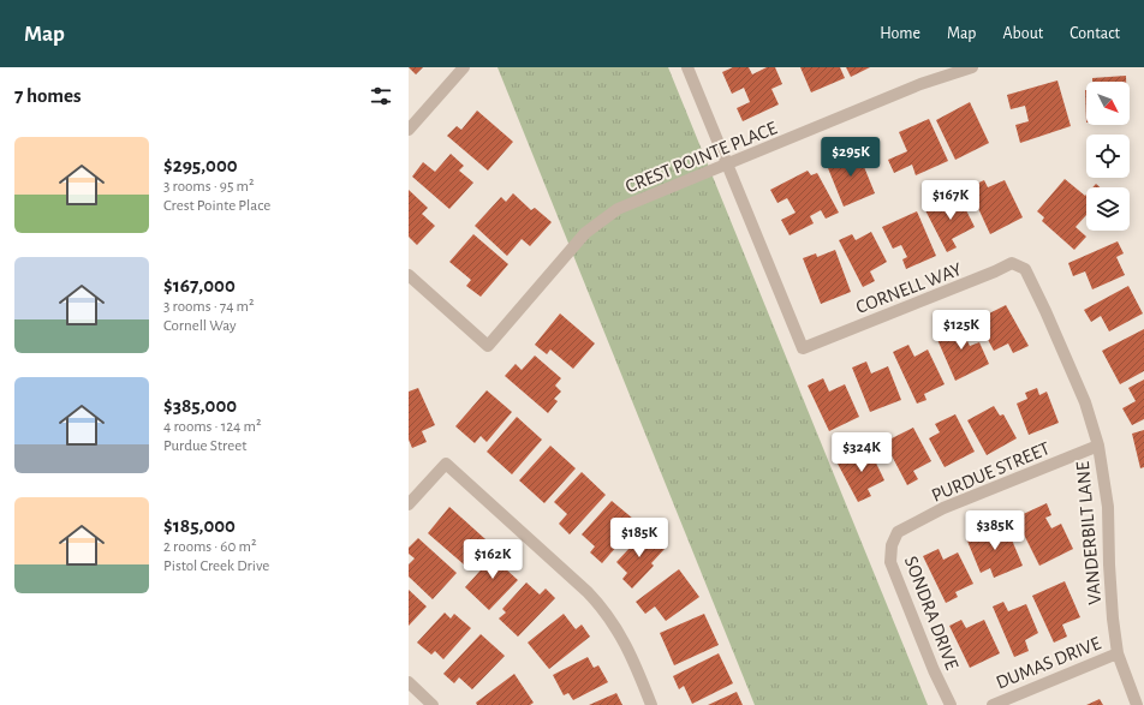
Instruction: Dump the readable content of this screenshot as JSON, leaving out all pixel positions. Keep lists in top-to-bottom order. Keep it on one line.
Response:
{"streets":{"street":["CREST POINTE PLACE","CORNELL WAY","PURDUE STREET","VANDERBILT LANE","SONDRA DRIVE","DUMAS DRIVE"]},"crossings":[["CREST POINTE PLACE","CORNELL WAY"],["CORNELL WAY","VANDERBILT LANE"],["PURDUE STREET","VANDERBILT LANE"],["PURDUE STREET","SONDRA DRIVE"],["VANDERBILT LANE","DUMAS DRIVE"]],"north":"bottom right","page":{"header":"Map","nav":["Home","Map","About","Contact"],"heading":"7 homes","list":[{"name":"$295,000","note":"3 rooms · 95 m² · Crest Pointe Place"},{"name":"$167,000","note":"3 rooms · 74 m² · Cornell Way"},{"name":"$385,000","note":"4 rooms · 124 m² · Purdue Street"},{"name":"$185,000","note":"2 rooms · 60 m² · Pistol Creek Drive"}],"price":["$295K","$167K","$125K","$324K","$385K","$185K","$162K"]}}
